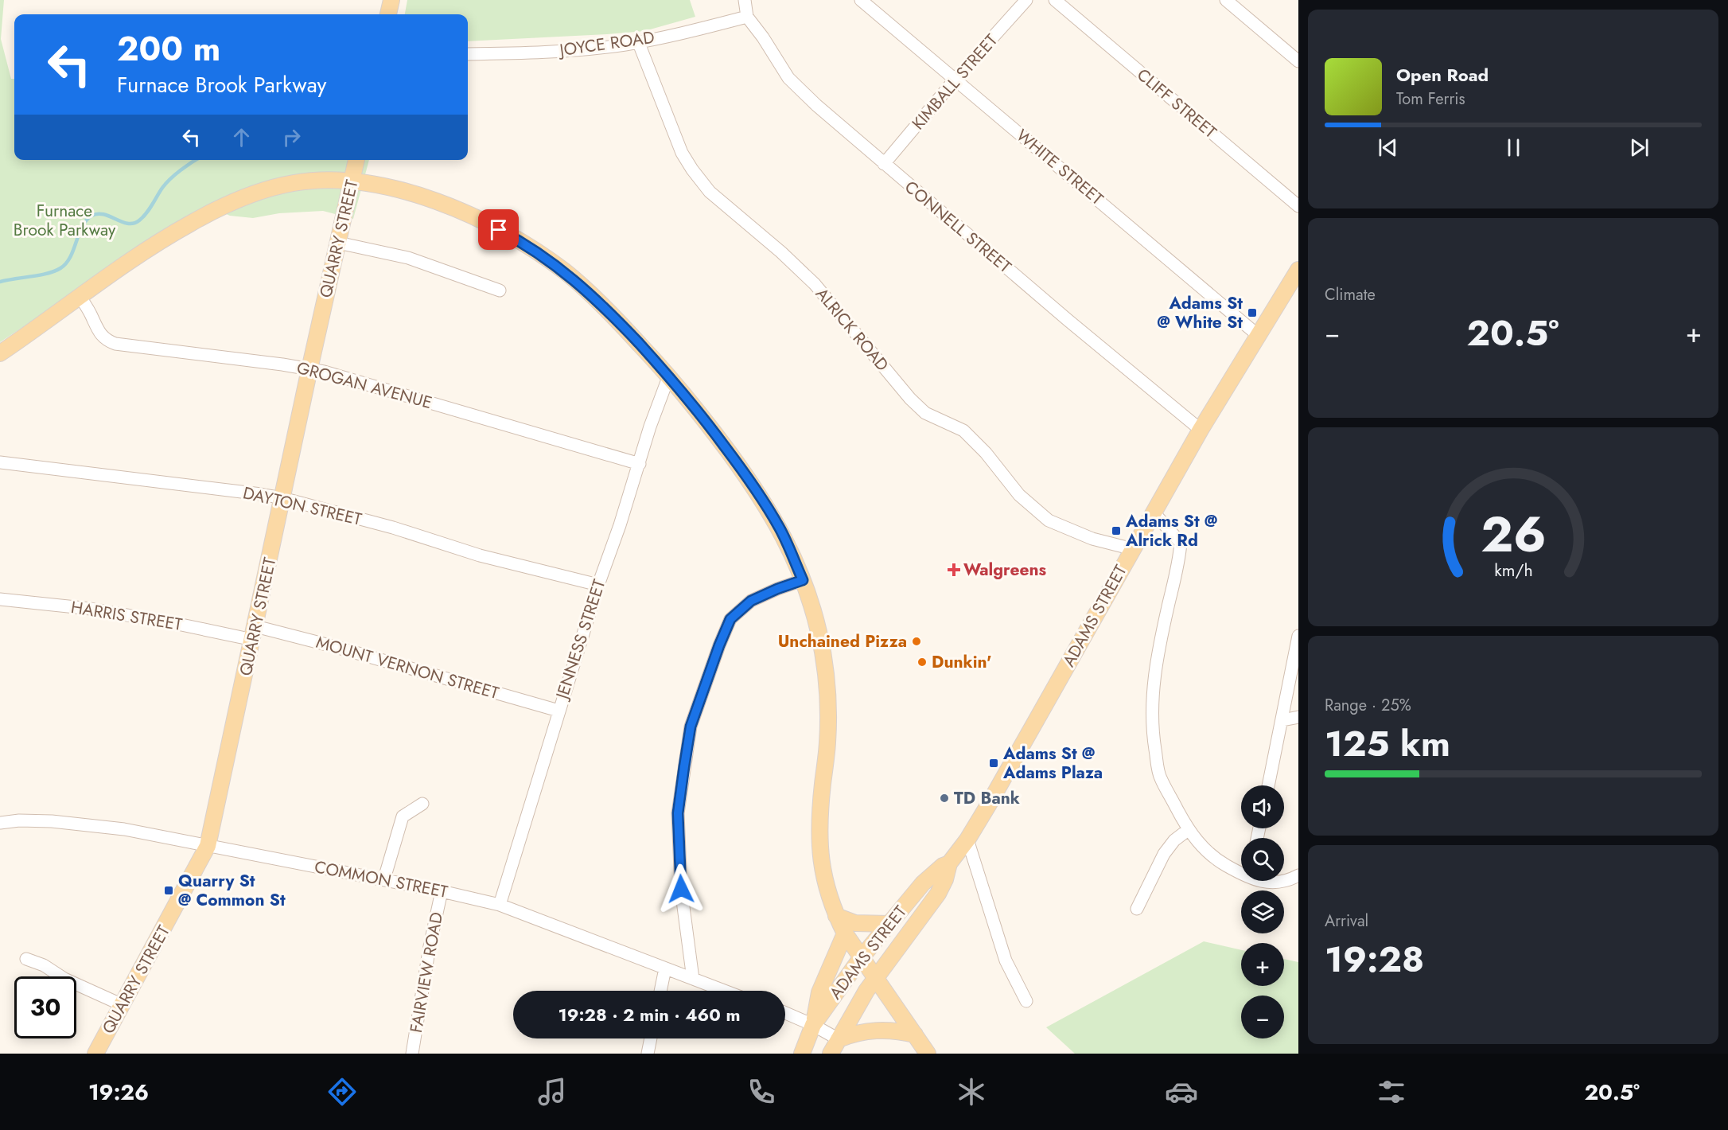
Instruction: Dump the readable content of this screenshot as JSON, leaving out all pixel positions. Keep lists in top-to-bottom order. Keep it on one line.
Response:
{"streets":{"main road":["QUARRY STREET","ADAMS STREET"],"street":["JOYCE ROAD","KIMBALL STREET","CLIFF STREET","WHITE STREET","CONNELL STREET","ALRICK ROAD","GROGAN AVENUE","DAYTON STREET","HARRIS STREET","JENNESS STREET","MOUNT VERNON STREET","COMMON STREET","FAIRVIEW ROAD"]},"crossings":[["JOYCE ROAD","CONNELL STREET"],["JOYCE ROAD","ALRICK ROAD"],["KIMBALL STREET","WHITE STREET"],["KIMBALL STREET","CONNELL STREET"],["WHITE STREET","ADAMS STREET"],["CONNELL STREET","ADAMS STREET"],["QUARRY STREET","GROGAN AVENUE"],["QUARRY STREET","DAYTON STREET"],["QUARRY STREET","HARRIS STREET"],["QUARRY STREET","MOUNT VERNON STREET"],["QUARRY STREET","COMMON STREET"],["ALRICK ROAD","ADAMS STREET"],["GROGAN AVENUE","JENNESS STREET"],["DAYTON STREET","JENNESS STREET"],["HARRIS STREET","MOUNT VERNON STREET"],["JENNESS STREET","MOUNT VERNON STREET"],["JENNESS STREET","COMMON STREET"],["COMMON STREET","FAIRVIEW ROAD"]],"parks":["Furnace Brook Parkway"],"places":{"transit":["Adams St @ White St","Adams St @ Alrick Rd","Adams St @ Adams Plaza","Quarry St @ Common St"],"health":["Walgreens"],"other":["Unchained Pizza","Dunkin'","TD Bank"]},"page":{"turn":["200 m","Furnace Brook Parkway"],"song":["Open Road","Tom Ferris"],"tile":["Climate",["Range · 25%","125 km"],["Arrival","19:28"]],"heat":["−","20.5°","+"],"map_buttons":["+","−"],"limit":"30","trip":"19:28 · 2 min · 460 m","tabs":["19:26","20.5°"],"gauge":["26","km/h"]}}
